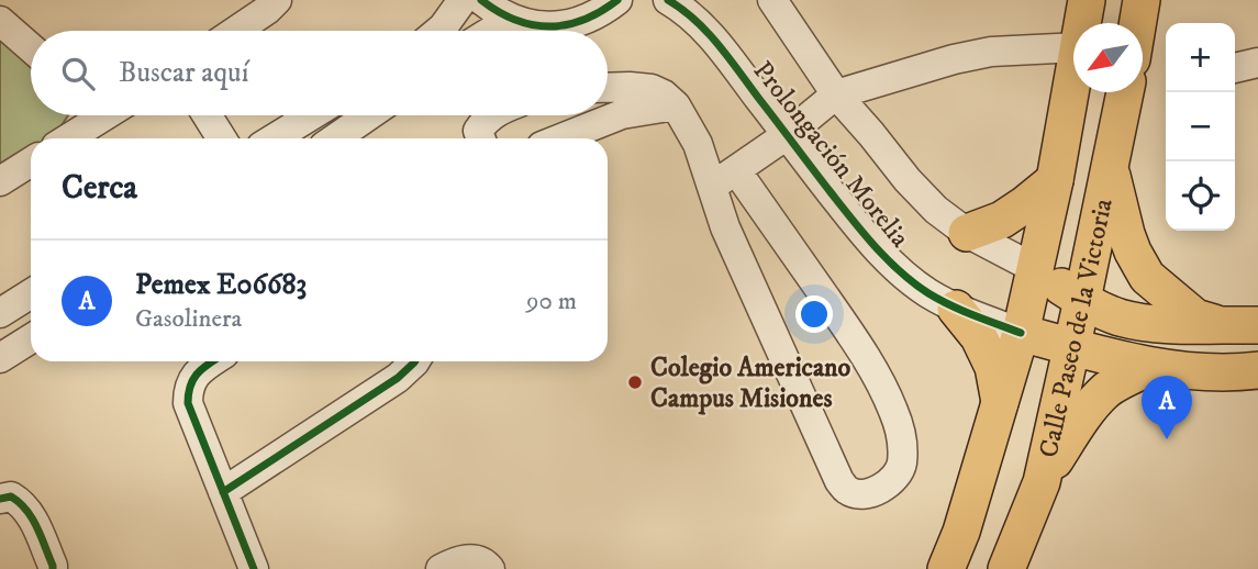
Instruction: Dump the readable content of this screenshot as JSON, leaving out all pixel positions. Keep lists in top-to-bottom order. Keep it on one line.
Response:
{"streets":{"main road":["Prolongación Morelia","Calle Paseo de la Victoria"]},"crossings":[["Prolongación Morelia","Calle Paseo de la Victoria"]],"places":["Colegio Americano Campus Misiones"],"north":"bottom left","page":{"map_buttons":["+","−"],"search":"Buscar aquí","heading":"Cerca","list":[{"mark":"A","name":"Pemex E06683","note":"Gasolinera","value":"90 m"}],"pins":"A"}}
